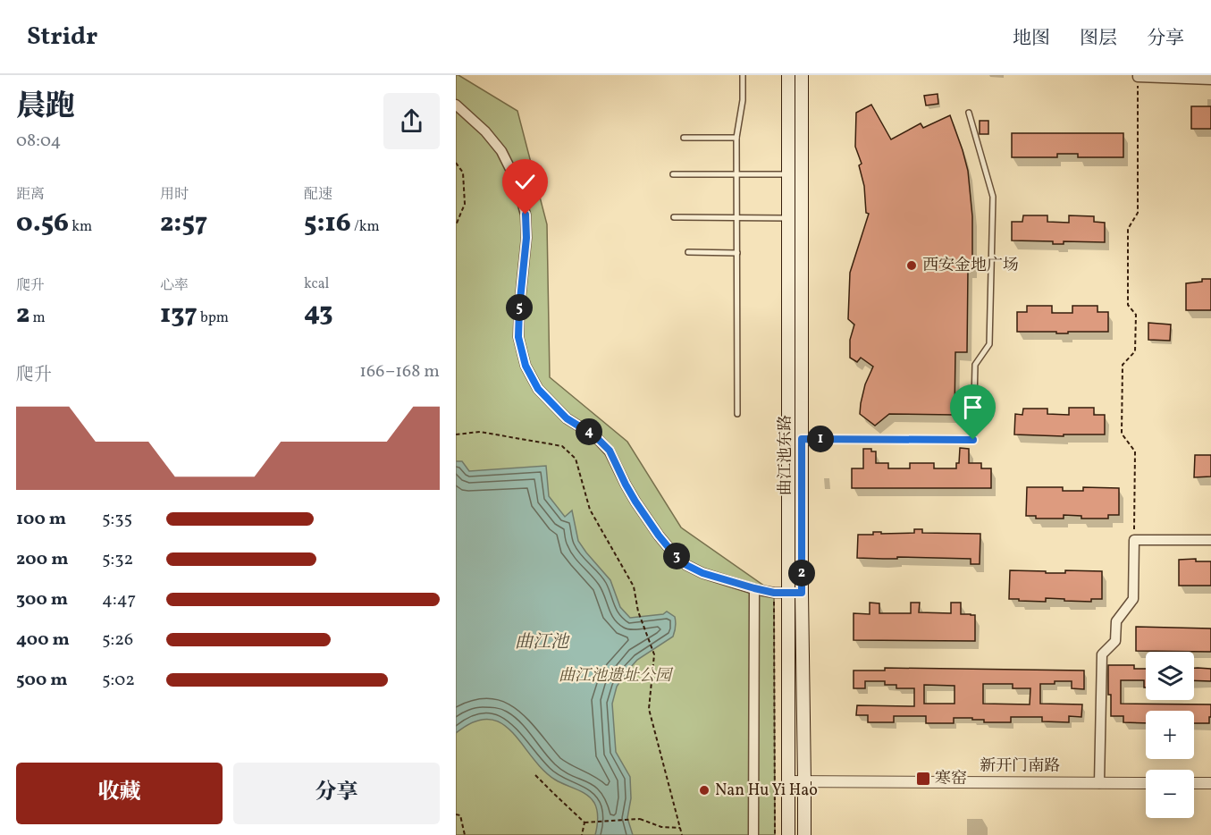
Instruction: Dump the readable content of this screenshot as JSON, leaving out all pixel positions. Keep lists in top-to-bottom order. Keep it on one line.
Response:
{"streets":{"main road":["曲江池东路"],"street":["新开门南路"]},"crossings":[["曲江池东路","新开门南路"]],"water":["曲江池"],"parks":["曲江池遗址公园"],"places":{"other":["西安金地广场","Nan Hu Yi Hao"],"transit":["寒窑"]},"page":{"header":"Stridr","nav":["地图","图层","分享"],"heading":["晨跑","08:04"],"stats":[["距离","0.56 km"],["用时","2:57"],["配速","5:16 /km"],["爬升","2 m"],["心率","137 bpm"],["kcal","43"]],"pins":["5","4","1","3","2"],"chart":["爬升","166–168 m"],"list":[{"name":"100 m","note":"5:35"},{"name":"200 m","note":"5:32"},{"name":"300 m","note":"4:47"},{"name":"400 m","note":"5:26"},{"name":"500 m","note":"5:02"}],"map_buttons":["+","−"],"buttons":["收藏","分享"]}}
